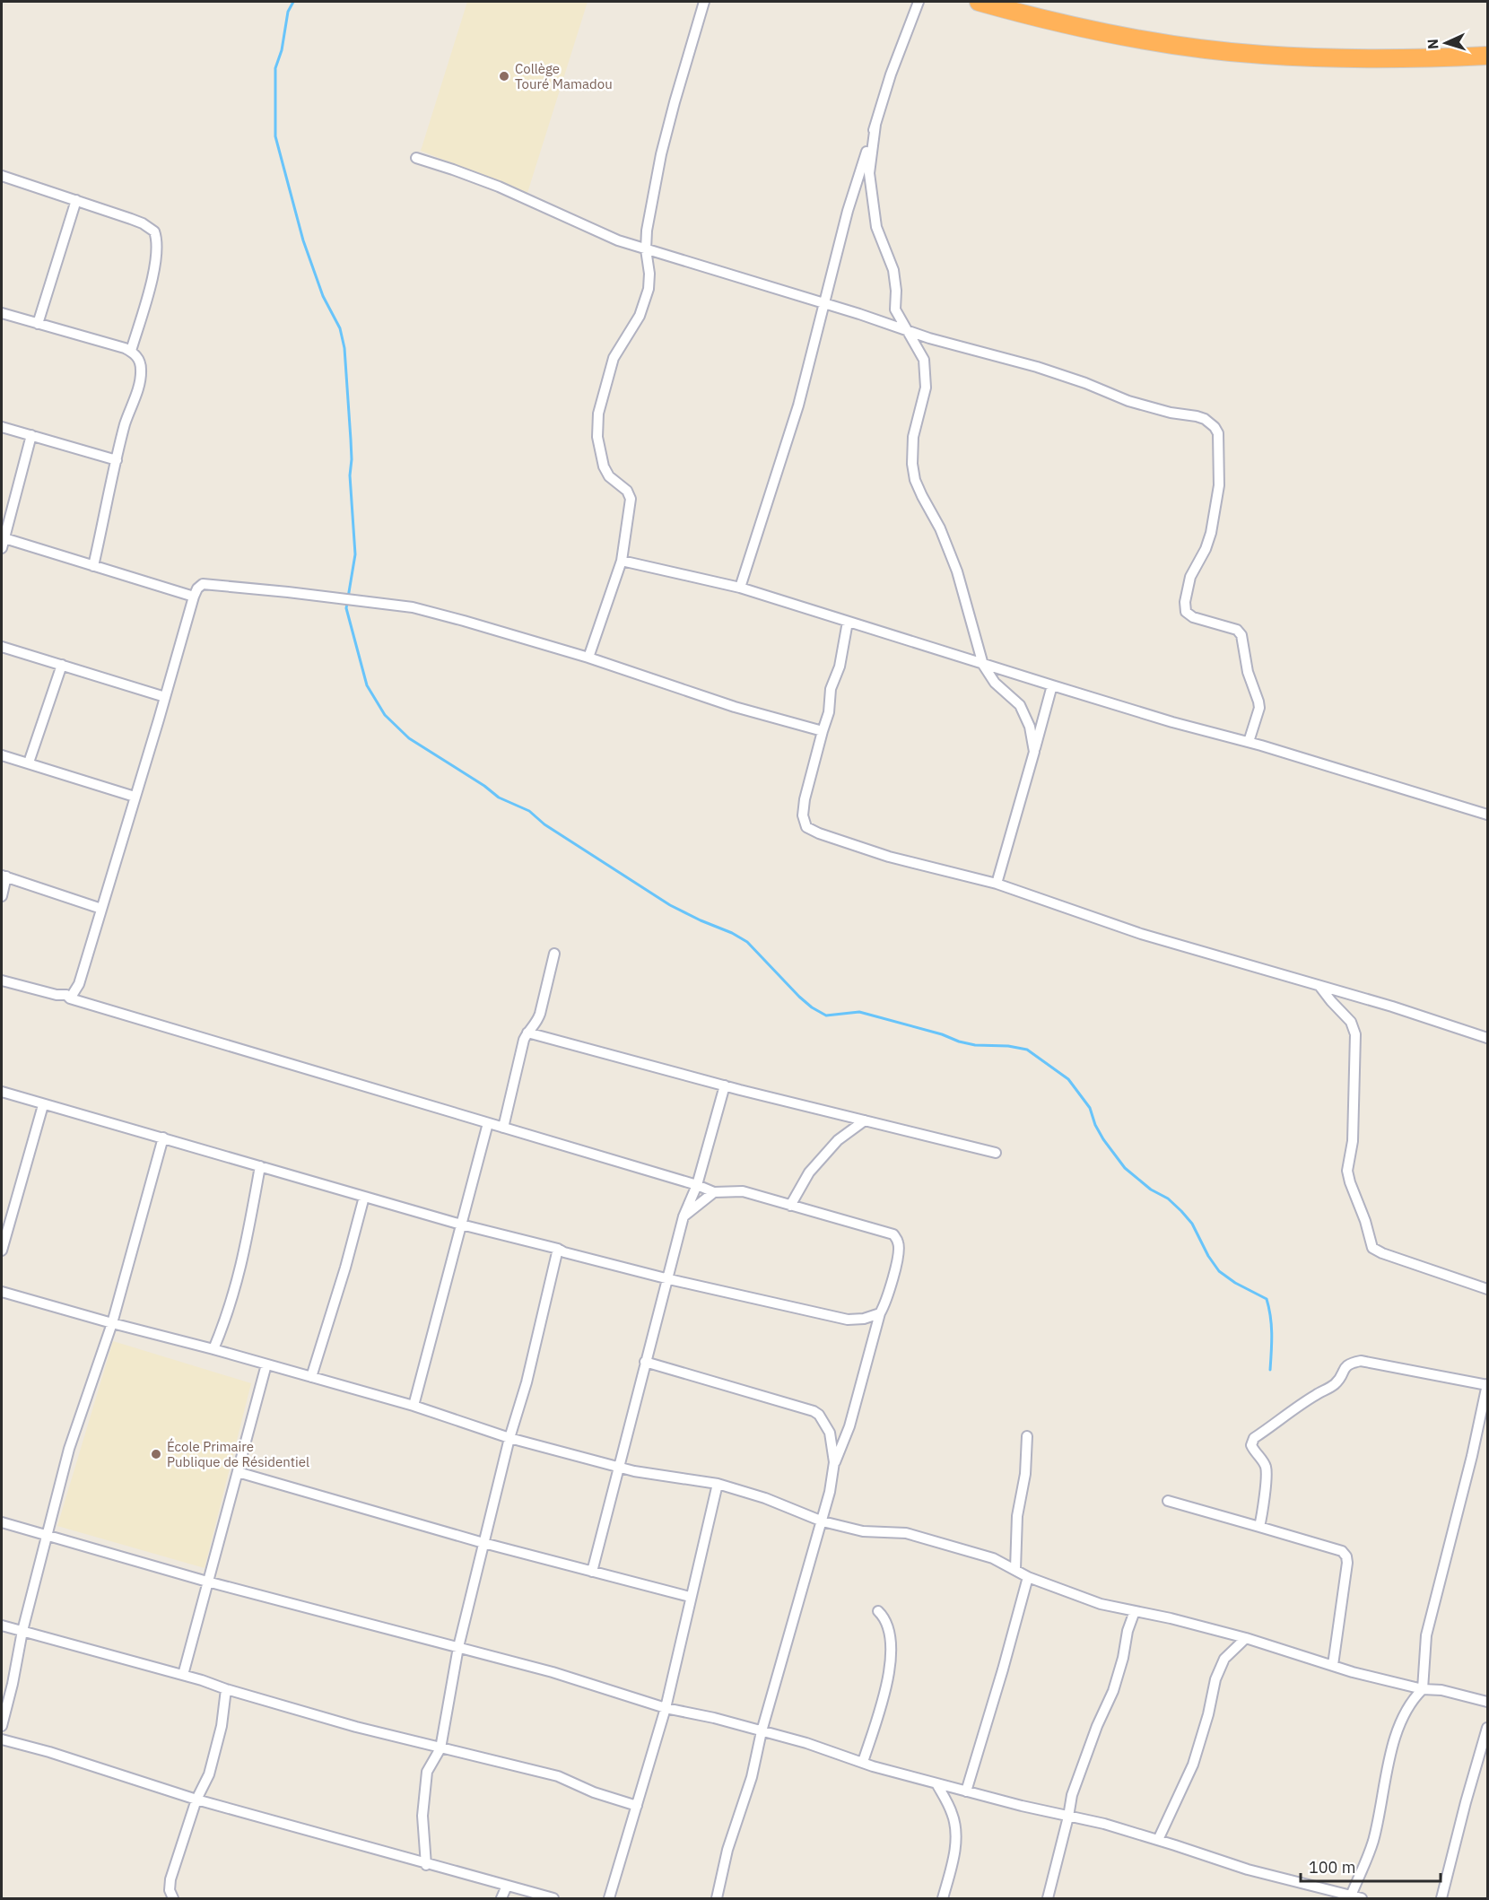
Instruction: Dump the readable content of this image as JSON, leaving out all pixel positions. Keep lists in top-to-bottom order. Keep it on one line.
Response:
{"places":["Collège Touré Mamadou","École Primaire Publique de Résidentiel"],"scale_bar":"100 m","north":"left"}
